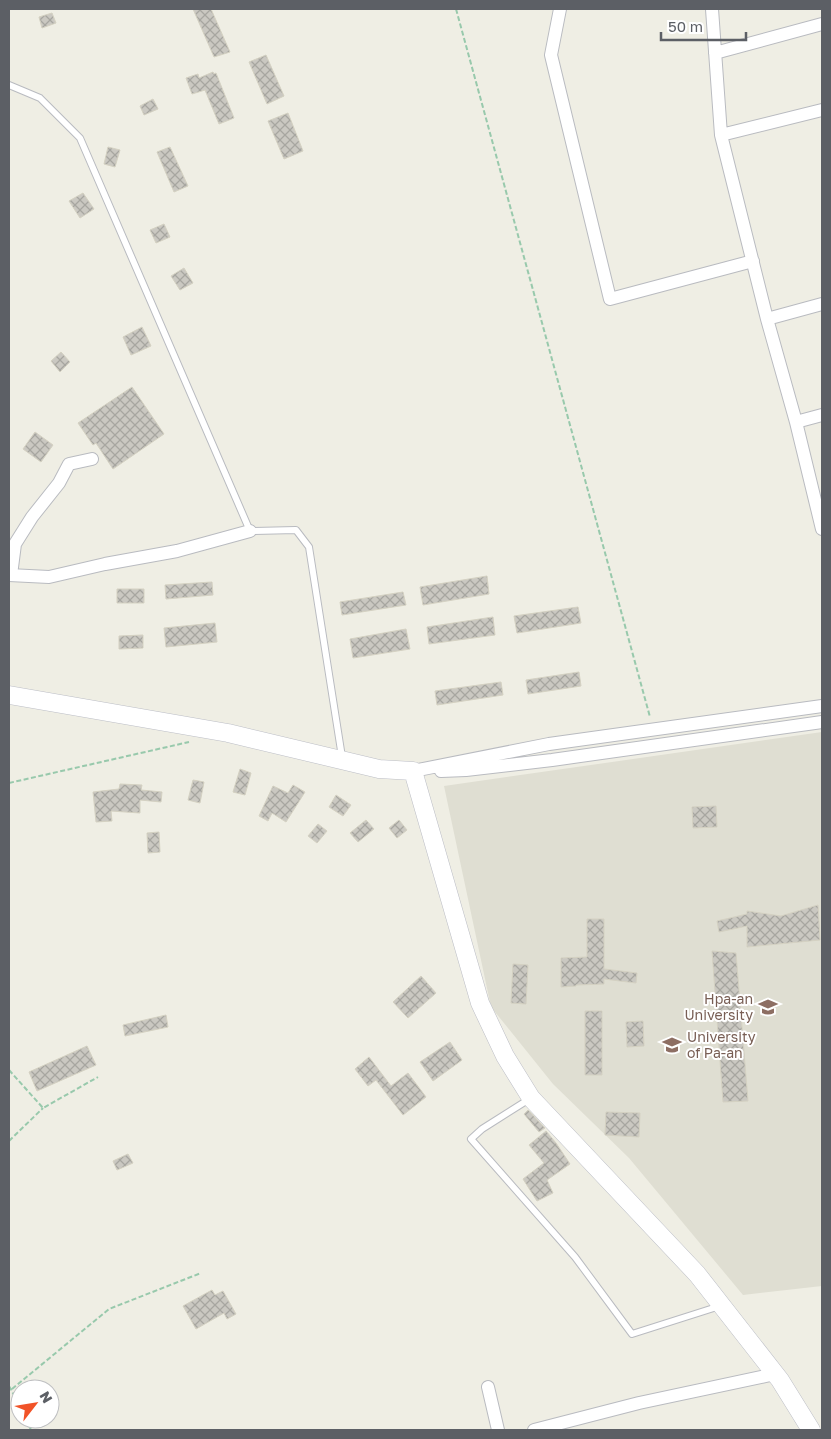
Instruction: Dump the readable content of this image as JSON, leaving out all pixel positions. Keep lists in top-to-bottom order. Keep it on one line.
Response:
{"places":{"school or university":["Hpa-an University","University of Pa-an"]},"scale_bar":"50 m","north":"top right"}
